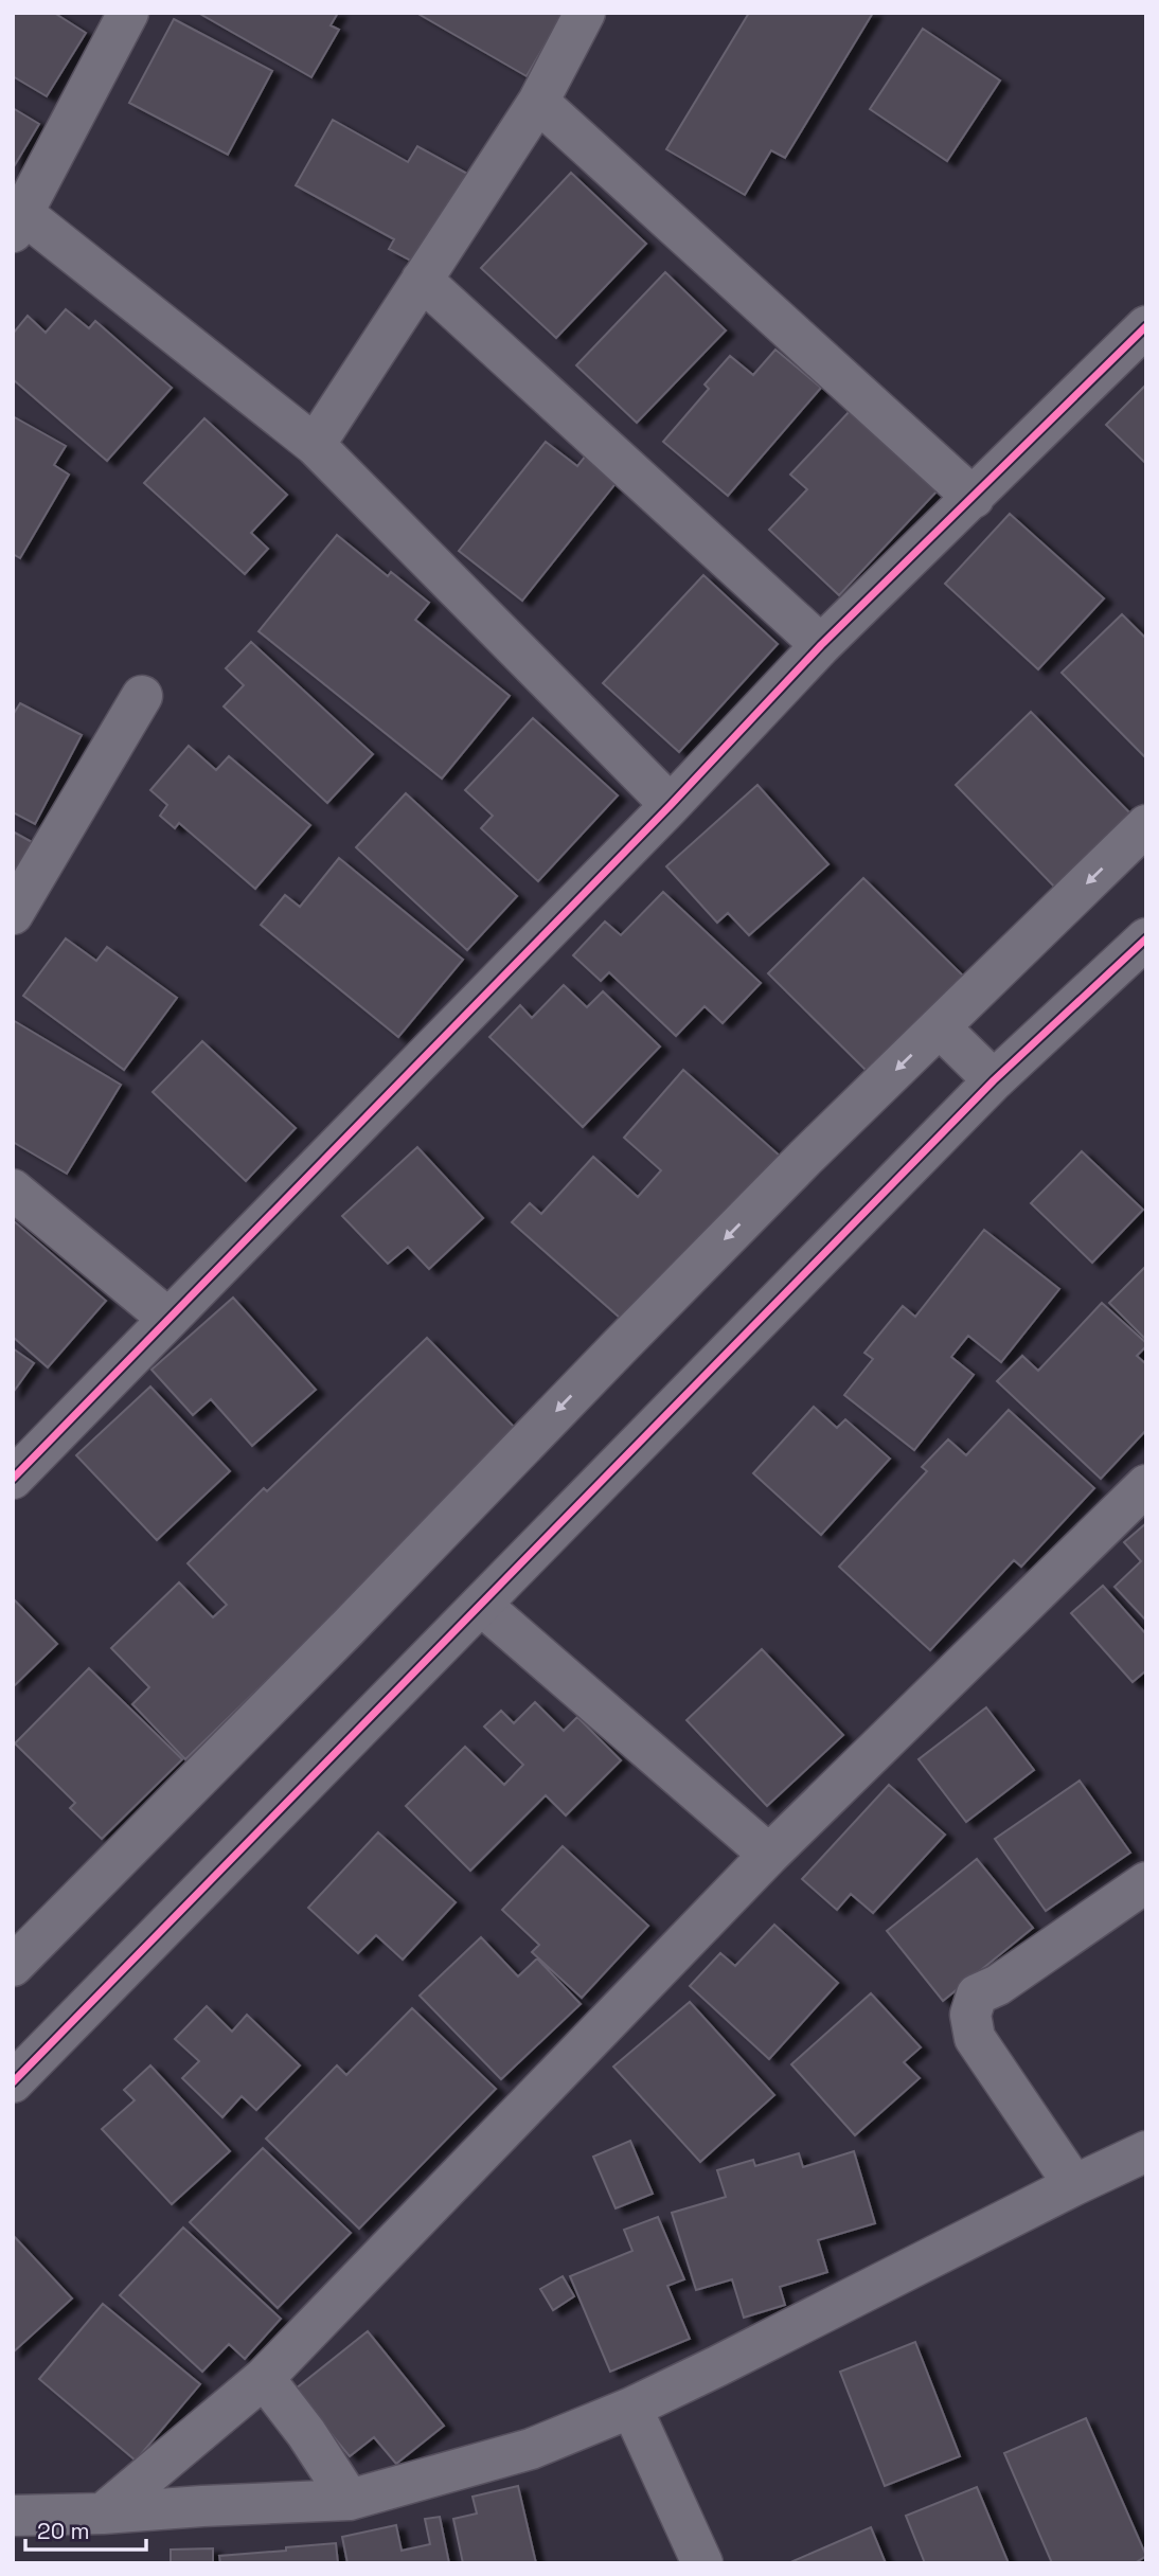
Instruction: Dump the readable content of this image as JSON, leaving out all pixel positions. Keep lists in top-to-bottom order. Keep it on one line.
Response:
{"scale_bar":"20 m"}
